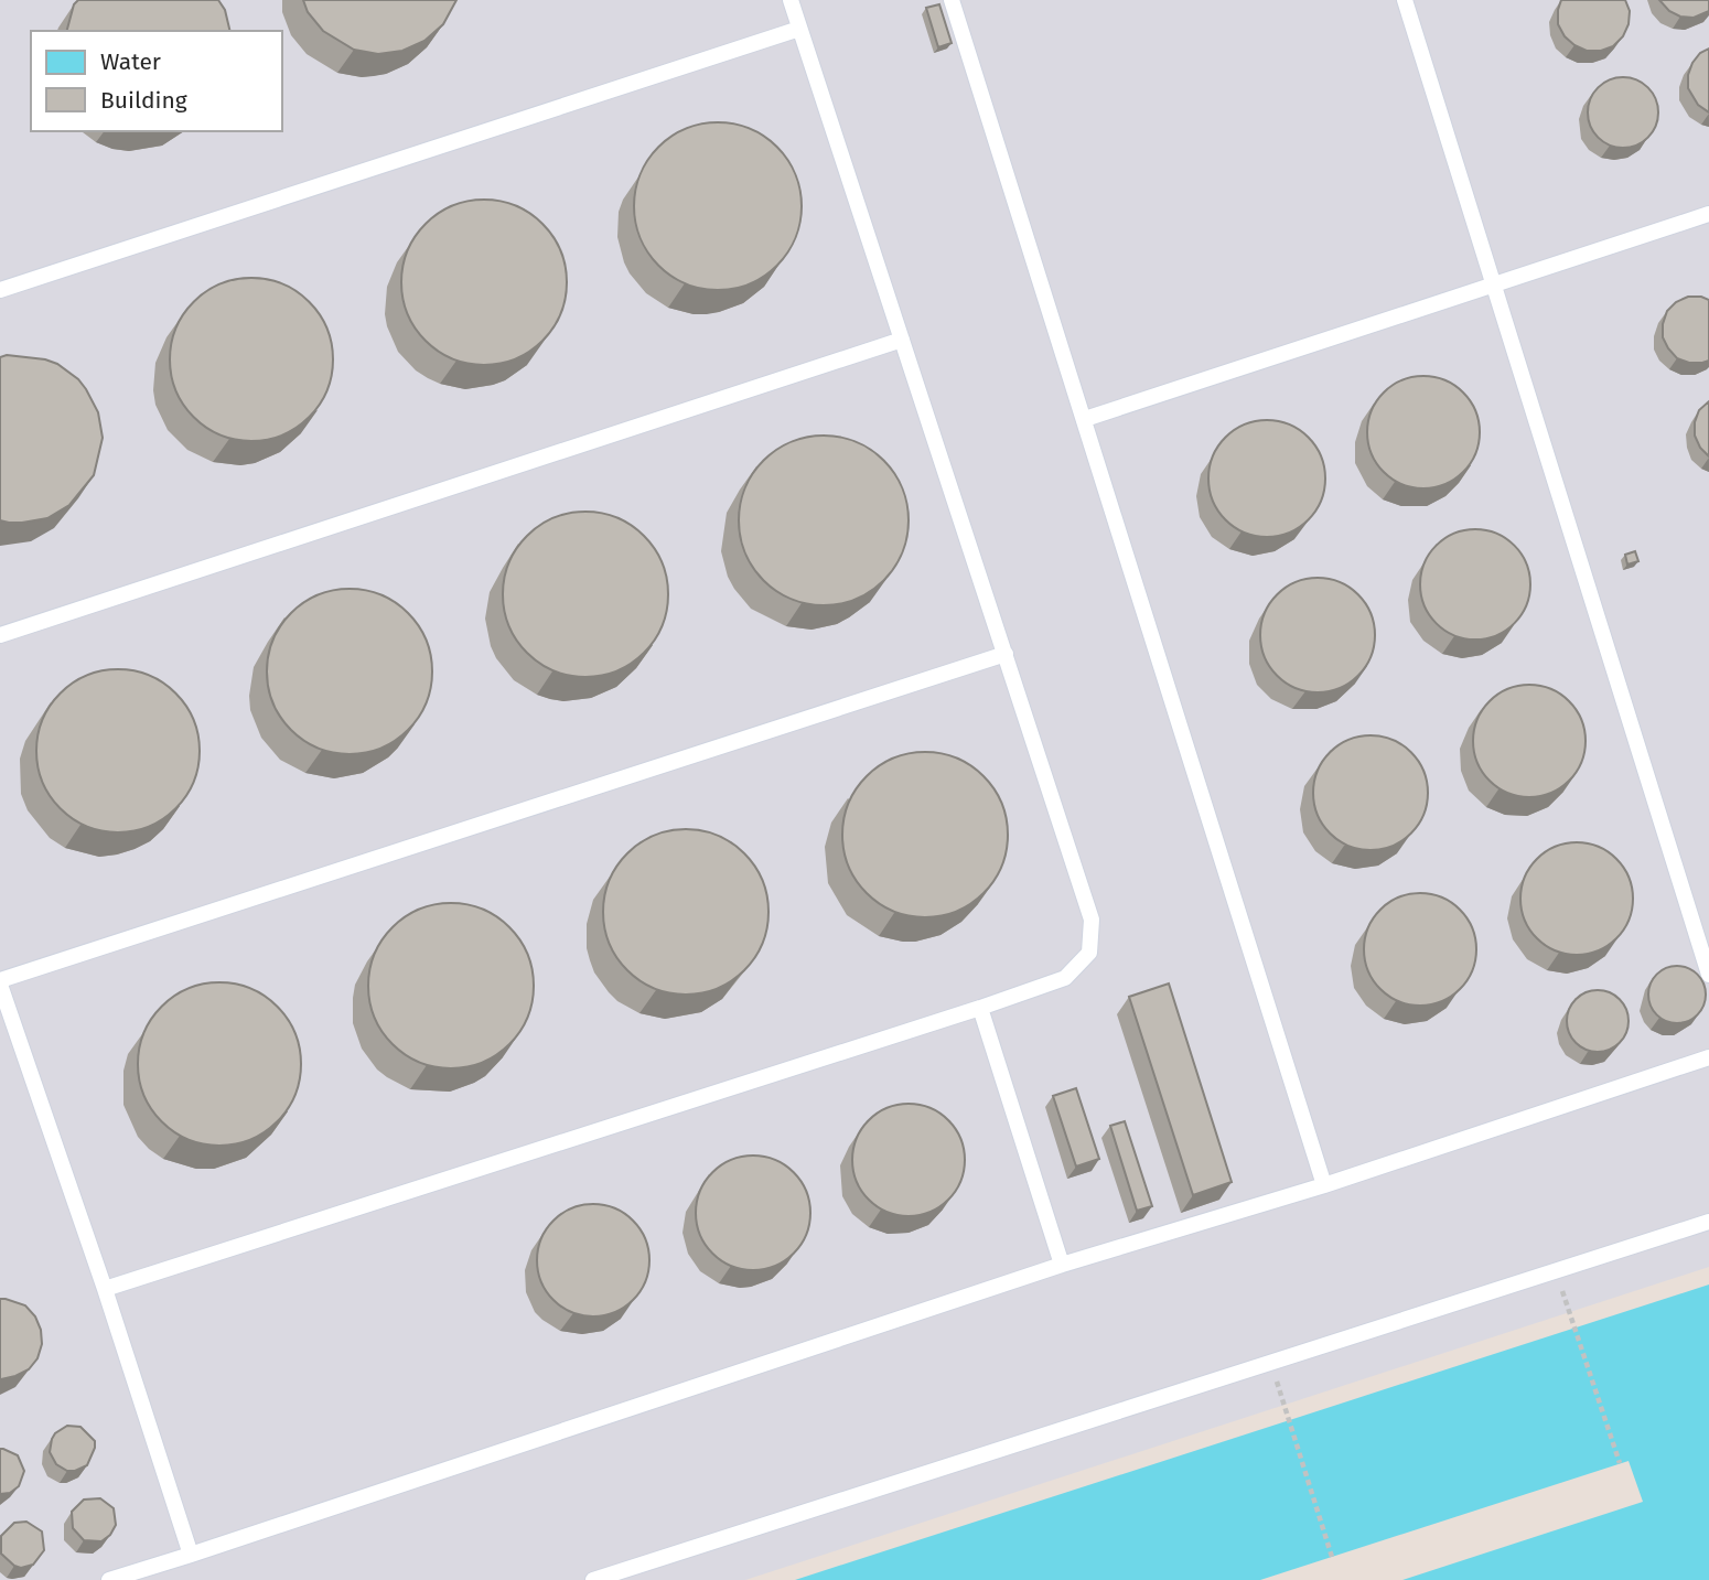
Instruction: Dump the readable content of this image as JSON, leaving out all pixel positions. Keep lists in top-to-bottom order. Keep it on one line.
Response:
{"legend":["Water","Building"]}
